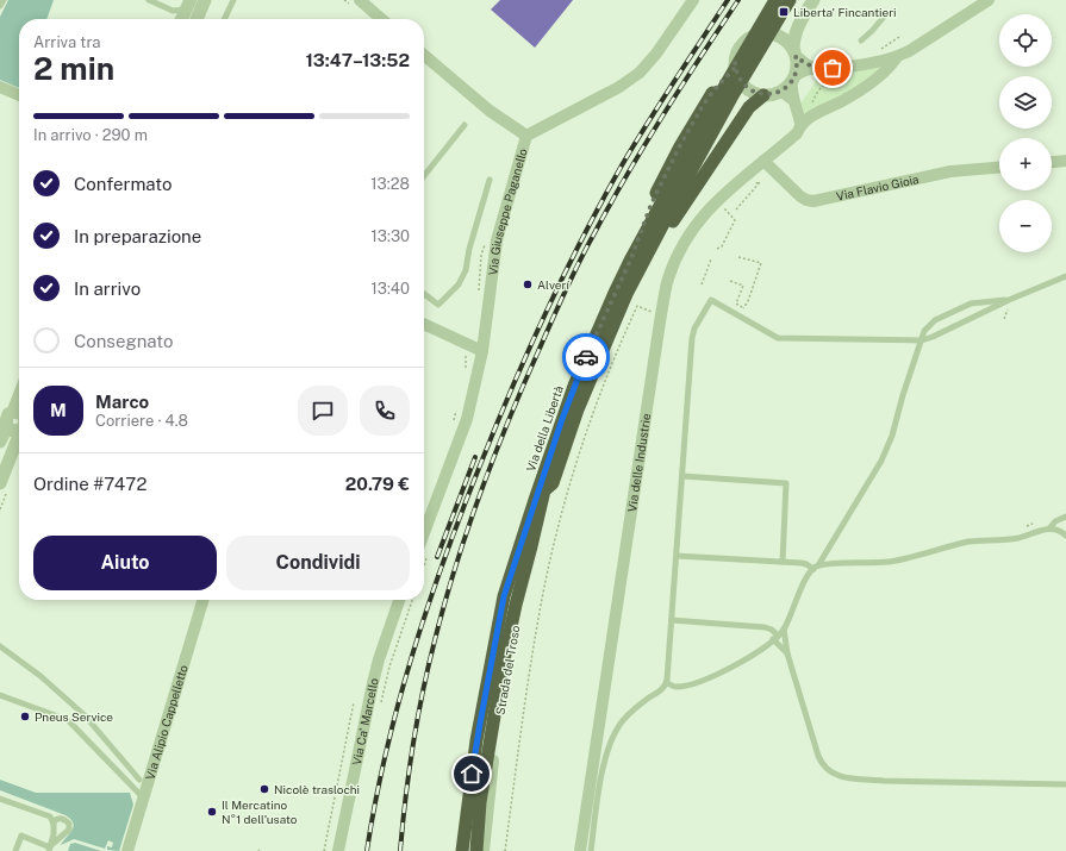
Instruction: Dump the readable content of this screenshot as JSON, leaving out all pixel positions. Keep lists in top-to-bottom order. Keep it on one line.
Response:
{"streets":{"highway":["Via della Libertà"],"street":["Via Flavio Gioia","Via Giuseppe Paganello","Via delle Industrie","Strada del Troso","Via Ca' Marcello","Via Alipio Cappelletto"]},"crossings":[["Via Flavio Gioia","Via delle Industrie"],["Via della Libertà","Strada del Troso"]],"places":{"transit":["Liberta' Fincantieri"],"other":["Alverí","Pneus Service","Nicolè traslochi","Il Mercatino N°1 dell'usato"]},"page":{"map_buttons":["+","−"],"heading":["2 min","Arriva tra","13:47–13:52"],"panel":["Marco","Corriere · 4.8","Ordine #7472","20.79 €"],"bar":"In arrivo · 290 m","list":[["Confermato","13:28"],["In preparazione","13:30"],["In arrivo","13:40"],"Consegnato"],"round":"M","buttons":["Aiuto","Condividi"]}}
